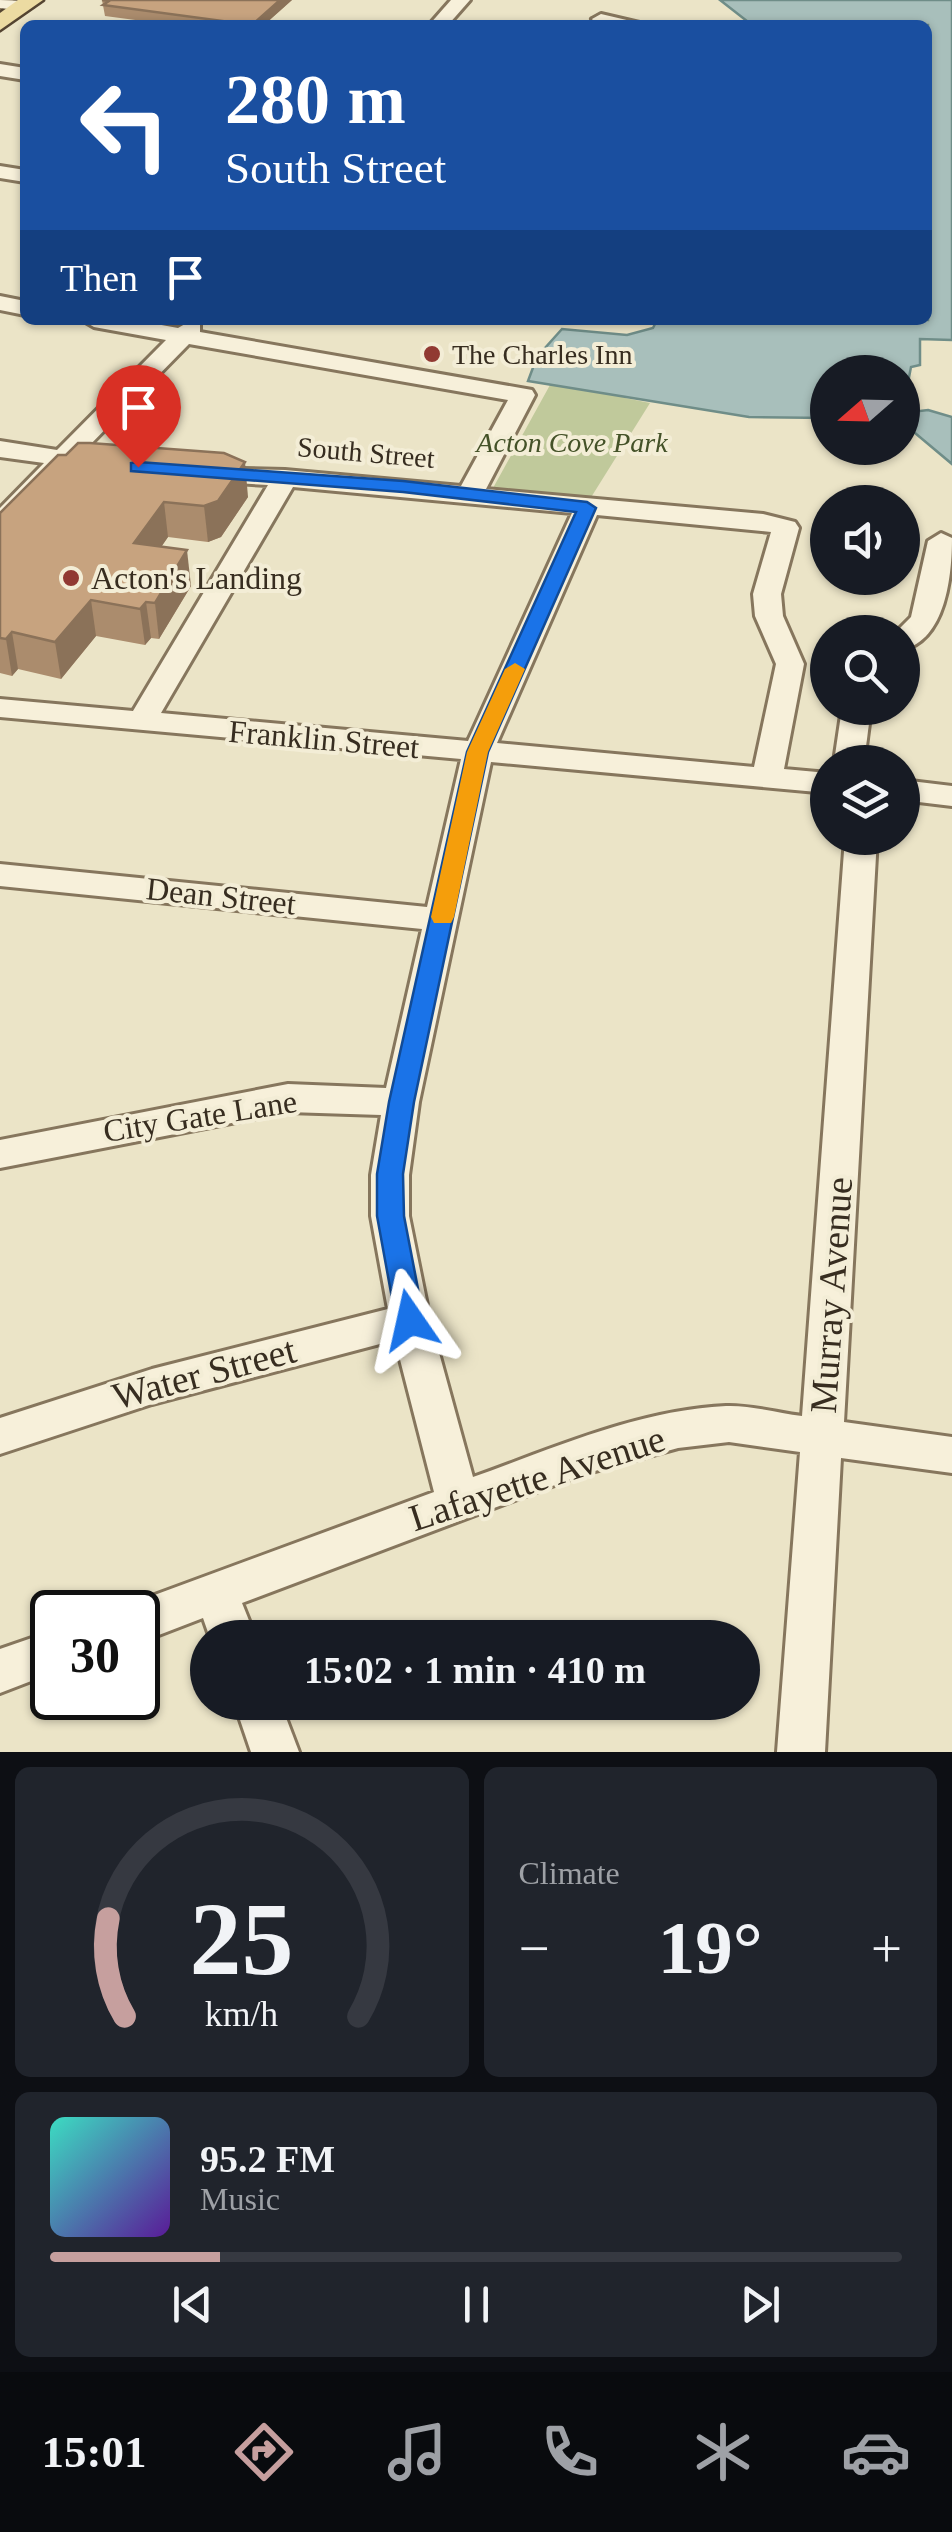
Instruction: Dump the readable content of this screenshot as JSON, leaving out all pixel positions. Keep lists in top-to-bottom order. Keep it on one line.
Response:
{"streets":{"street":["South Street","Franklin Street","Dean Street","City Gate Lane","Murray Avenue","Water Street","Lafayette Avenue"]},"crossings":[["South Street","Franklin Street"],["Murray Avenue","Lafayette Avenue"]],"parks":["Acton Cove Park"],"places":["The Charles Inn","Acton's Landing"],"north":"left","page":{"turn":["280 m","South Street"],"then":"Then","limit":"30","trip":"15:02 · 1 min · 410 m","tile":"Climate","heat":["−","19°","+"],"song":["95.2 FM","Music"],"tabs":"15:01","gauge":["25","km/h"]}}
